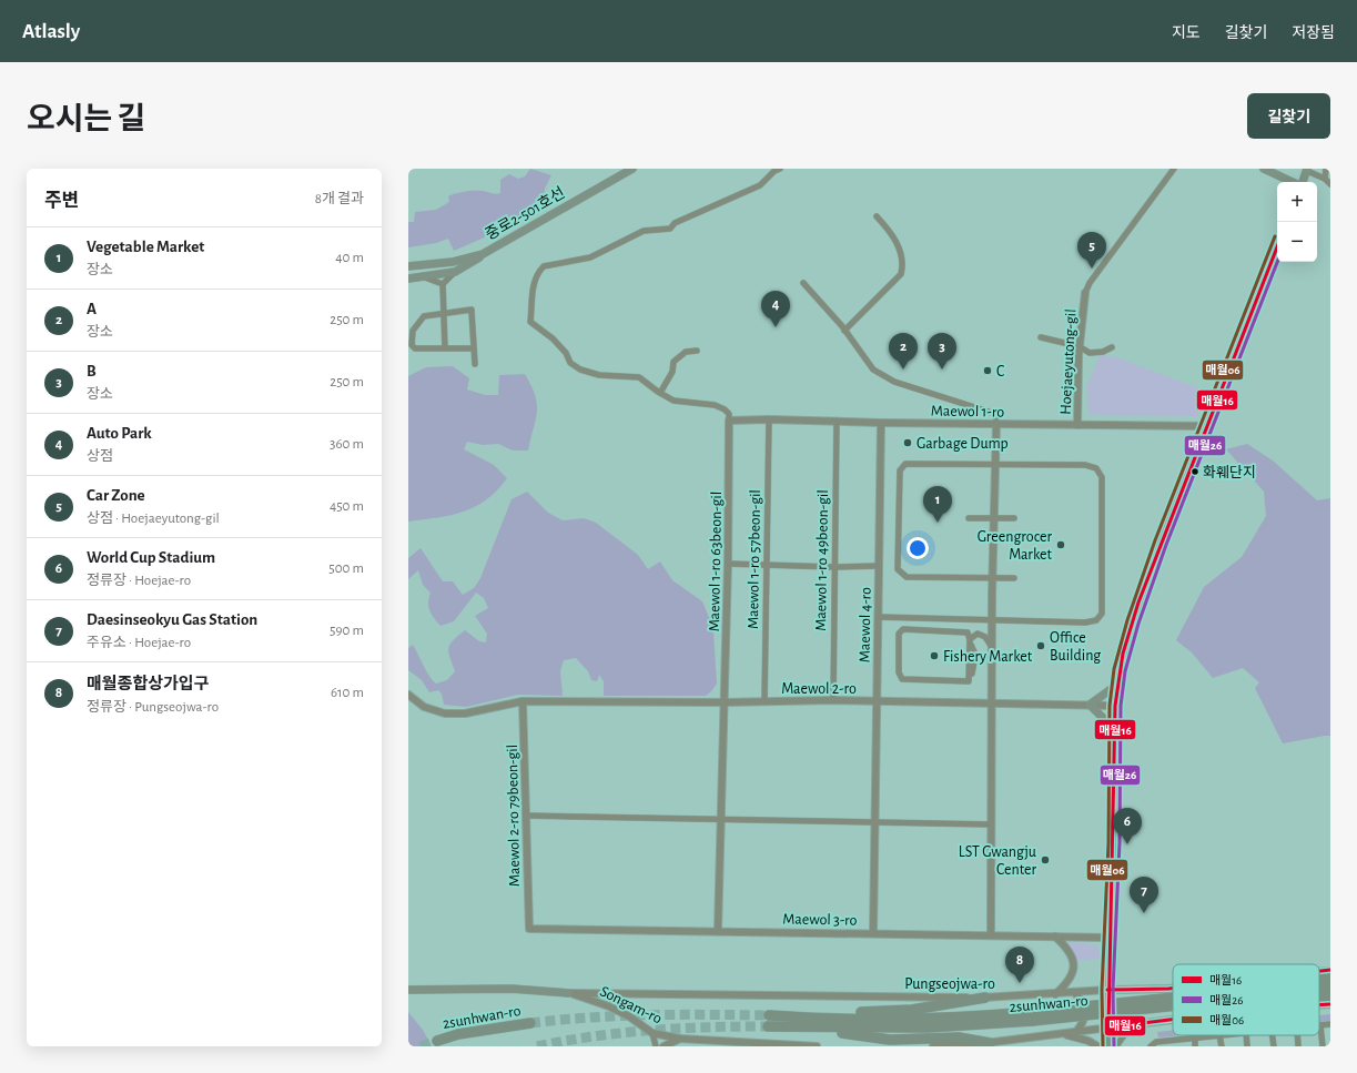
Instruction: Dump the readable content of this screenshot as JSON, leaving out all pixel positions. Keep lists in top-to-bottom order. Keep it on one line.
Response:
{"streets":{"highway":["2sunhwan-ro"],"main road":["중로2-501호선","Songam-ro"],"street":["Hoejaeyutong-gil","Maewol 1-ro","Maewol 1-ro 57beon-gil","Maewol 1-ro 49beon-gil","Maewol 1-ro 63beon-gil","Maewol 4-ro","Maewol 2-ro","Maewol 2-ro 79beon-gil","Maewol 3-ro","Pungseojwa-ro"]},"crossings":[["Hoejaeyutong-gil","Maewol 1-ro"],["Maewol 1-ro","Maewol 1-ro 57beon-gil"],["Maewol 1-ro","Maewol 1-ro 49beon-gil"],["Maewol 1-ro","Maewol 1-ro 63beon-gil"],["Maewol 1-ro","Maewol 4-ro"],["Maewol 1-ro 57beon-gil","Maewol 2-ro"],["Maewol 1-ro 49beon-gil","Maewol 2-ro"],["Maewol 1-ro 63beon-gil","Maewol 2-ro"],["Maewol 1-ro 63beon-gil","Maewol 3-ro"],["Maewol 4-ro","Maewol 2-ro"],["Maewol 4-ro","Maewol 3-ro"],["Maewol 2-ro","Maewol 2-ro 79beon-gil"],["Maewol 2-ro 79beon-gil","Maewol 3-ro"],["Pungseojwa-ro","Songam-ro"]],"places":["C","Garbage Dump","화훼단지","Greengrocer Market","Office Building","Fishery Market","LST Gwangju Center"],"lines":["transit line 매월06","transit line 매월16","transit line 매월26"],"legend":["매월16","매월26","매월06"],"page":{"header":"Atlasly","nav":["지도","길찾기","저장됨"],"title":"오시는 길","buttons":"길찾기","heading":["주변","8개 결과"],"map_buttons":["+","−"],"list":[{"mark":"1","name":"Vegetable Market","note":"장소","value":"40 m"},{"mark":"2","name":"A","note":"장소","value":"250 m"},{"mark":"3","name":"B","note":"장소","value":"250 m"},{"mark":"4","name":"Auto Park","note":"상점","value":"360 m"},{"mark":"5","name":"Car Zone","note":"상점 · Hoejaeyutong-gil","value":"450 m"},{"mark":"6","name":"World Cup Stadium","note":"정류장 · Hoejae-ro","value":"500 m"},{"mark":"7","name":"Daesinseokyu Gas Station","note":"주유소 · Hoejae-ro","value":"590 m"},{"mark":"8","name":"매월종합상가입구","note":"정류장 · Pungseojwa-ro","value":"610 m"}],"pins":["5","4","2","3","1","6","7","8"]}}
